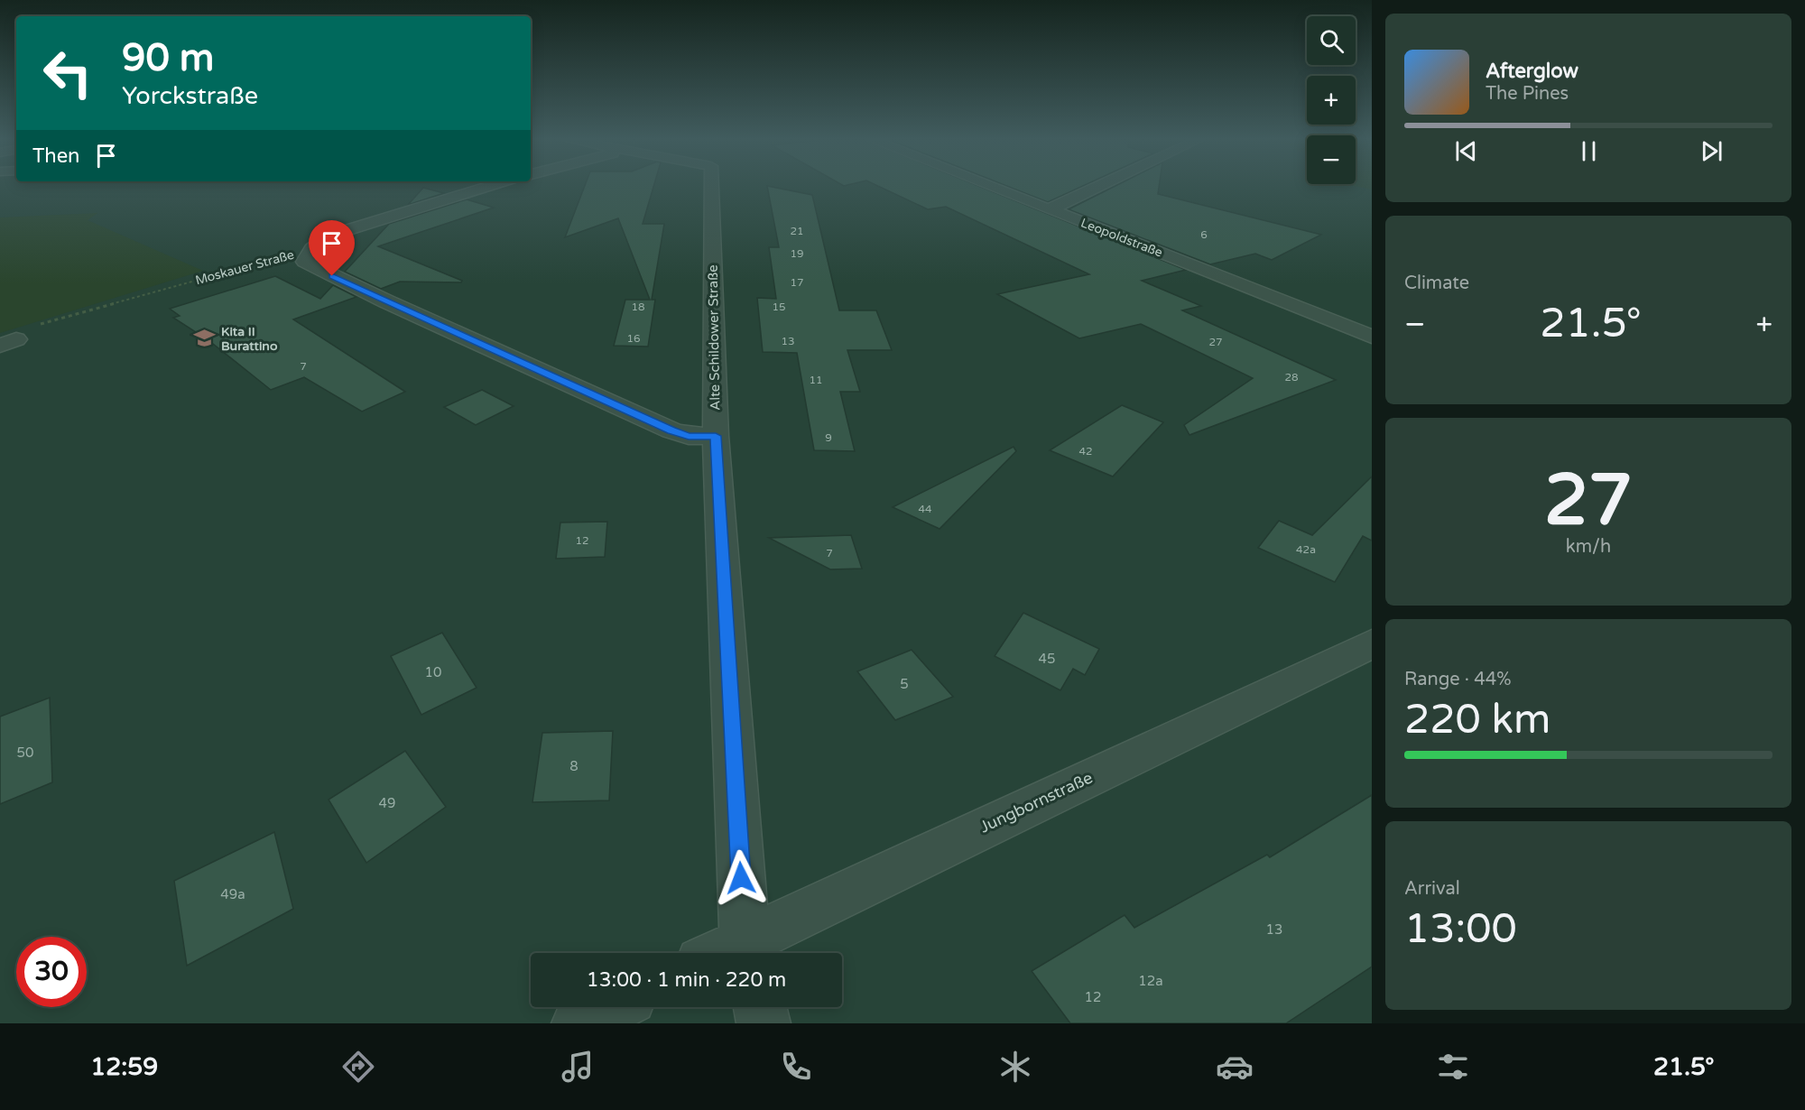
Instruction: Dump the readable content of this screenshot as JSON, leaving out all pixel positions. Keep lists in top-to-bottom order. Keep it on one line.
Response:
{"streets":{"street":["Leopoldstraße","Moskauer Straße","Alte Schildower Straße","Jungbornstraße"]},"crossings":[["Alte Schildower Straße","Jungbornstraße"]],"places":{"school or university":["Kita II Burattino"]},"house_numbers":["21","6","19","17","18","15","16","13","27","7","28","11","9","42","44","12","42a","7","45","10","5","50","8","49","49a","13","12a","12"],"page":{"map_buttons":["+","−"],"turn":["90 m","Yorckstraße"],"song":["Afterglow","The Pines"],"then":"Then","tile":["Climate",["27","km/h"],["Range · 44%","220 km"],["Arrival","13:00"]],"heat":["−","21.5°","+"],"limit":"30","trip":"13:00 · 1 min · 220 m","tabs":["12:59","21.5°"]}}
